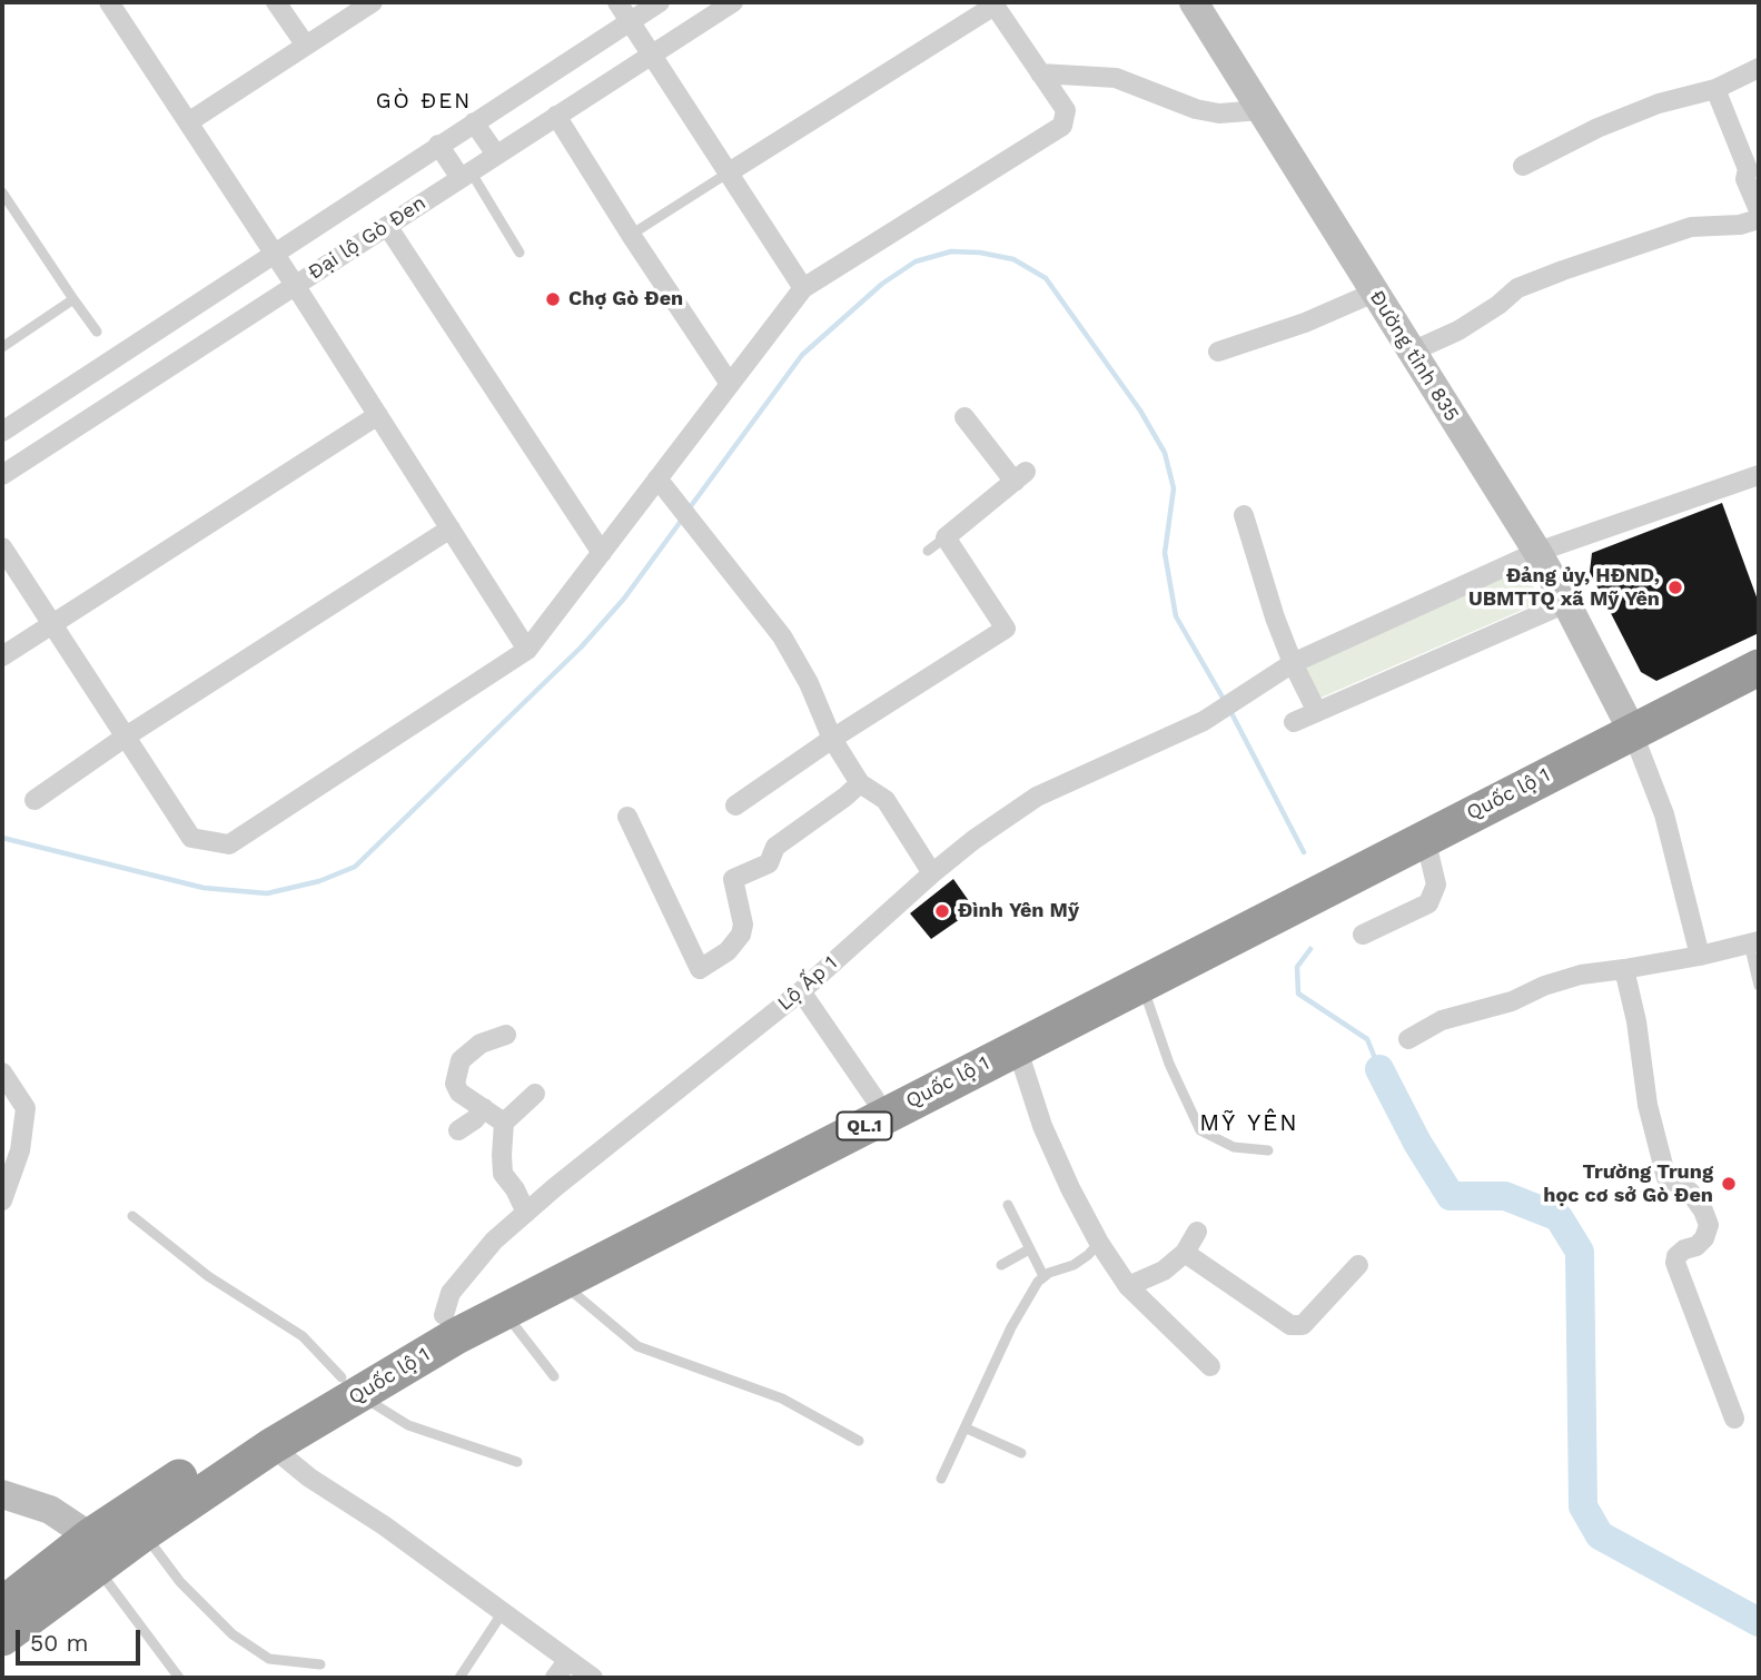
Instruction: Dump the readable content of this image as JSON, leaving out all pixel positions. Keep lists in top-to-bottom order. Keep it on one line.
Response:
{"streets":{"highway":["Quốc lộ 1","QL.1"],"main road":["Đường tỉnh 835"],"street":["Đại lộ Gò Đen","Lộ Ấp 1"]},"crossings":[["Đường tỉnh 835","Quốc lộ 1"],["Đường tỉnh 835","Lộ Ấp 1"],["Quốc lộ 1","Lộ Ấp 1"]],"districts":["GÒ ĐEN","MỸ YÊN"],"places":["Chợ Gò Đen","Đảng ủy, HĐND, UBMTTQ xã Mỹ Yên","Đình Yên Mỹ","Trường Trung học cơ sở Gò Đen"],"scale_bar":"50 m"}
